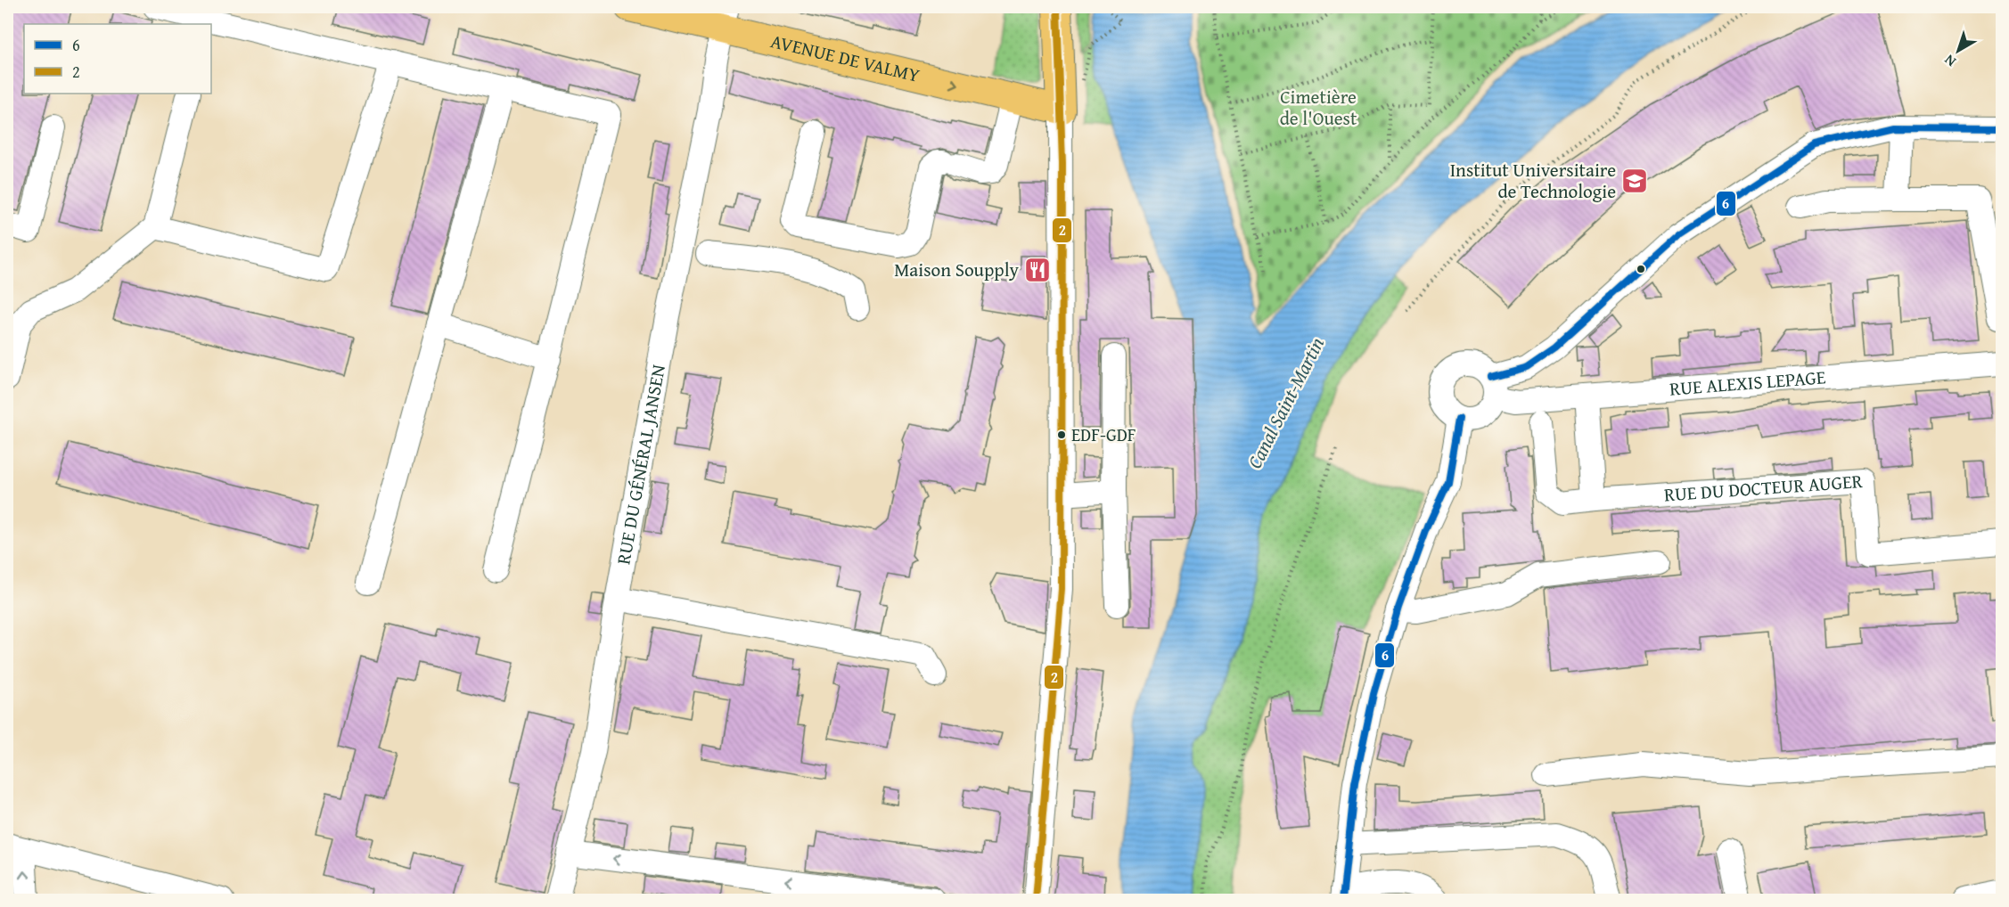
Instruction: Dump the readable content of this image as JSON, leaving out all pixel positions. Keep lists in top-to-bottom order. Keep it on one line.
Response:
{"streets":{"main road":["AVENUE DE VALMY"],"street":["RUE ALEXIS LEPAGE","RUE DU GÉNÉRAL JANSEN","RUE DU DOCTEUR AUGER"]},"crossings":[["AVENUE DE VALMY","RUE DU GÉNÉRAL JANSEN"]],"one_way":["AVENUE DE VALMY"],"water":["Canal Saint-Martin"],"parks":["Cimetière de l'Ouest"],"places":{"school or university":["Institut Universitaire de Technologie"],"restaurant":["Maison Soupply"],"other":["EDF-GDF"]},"lines":["transit line 2","transit line 6"],"legend":["6","2"],"north":"bottom left"}
